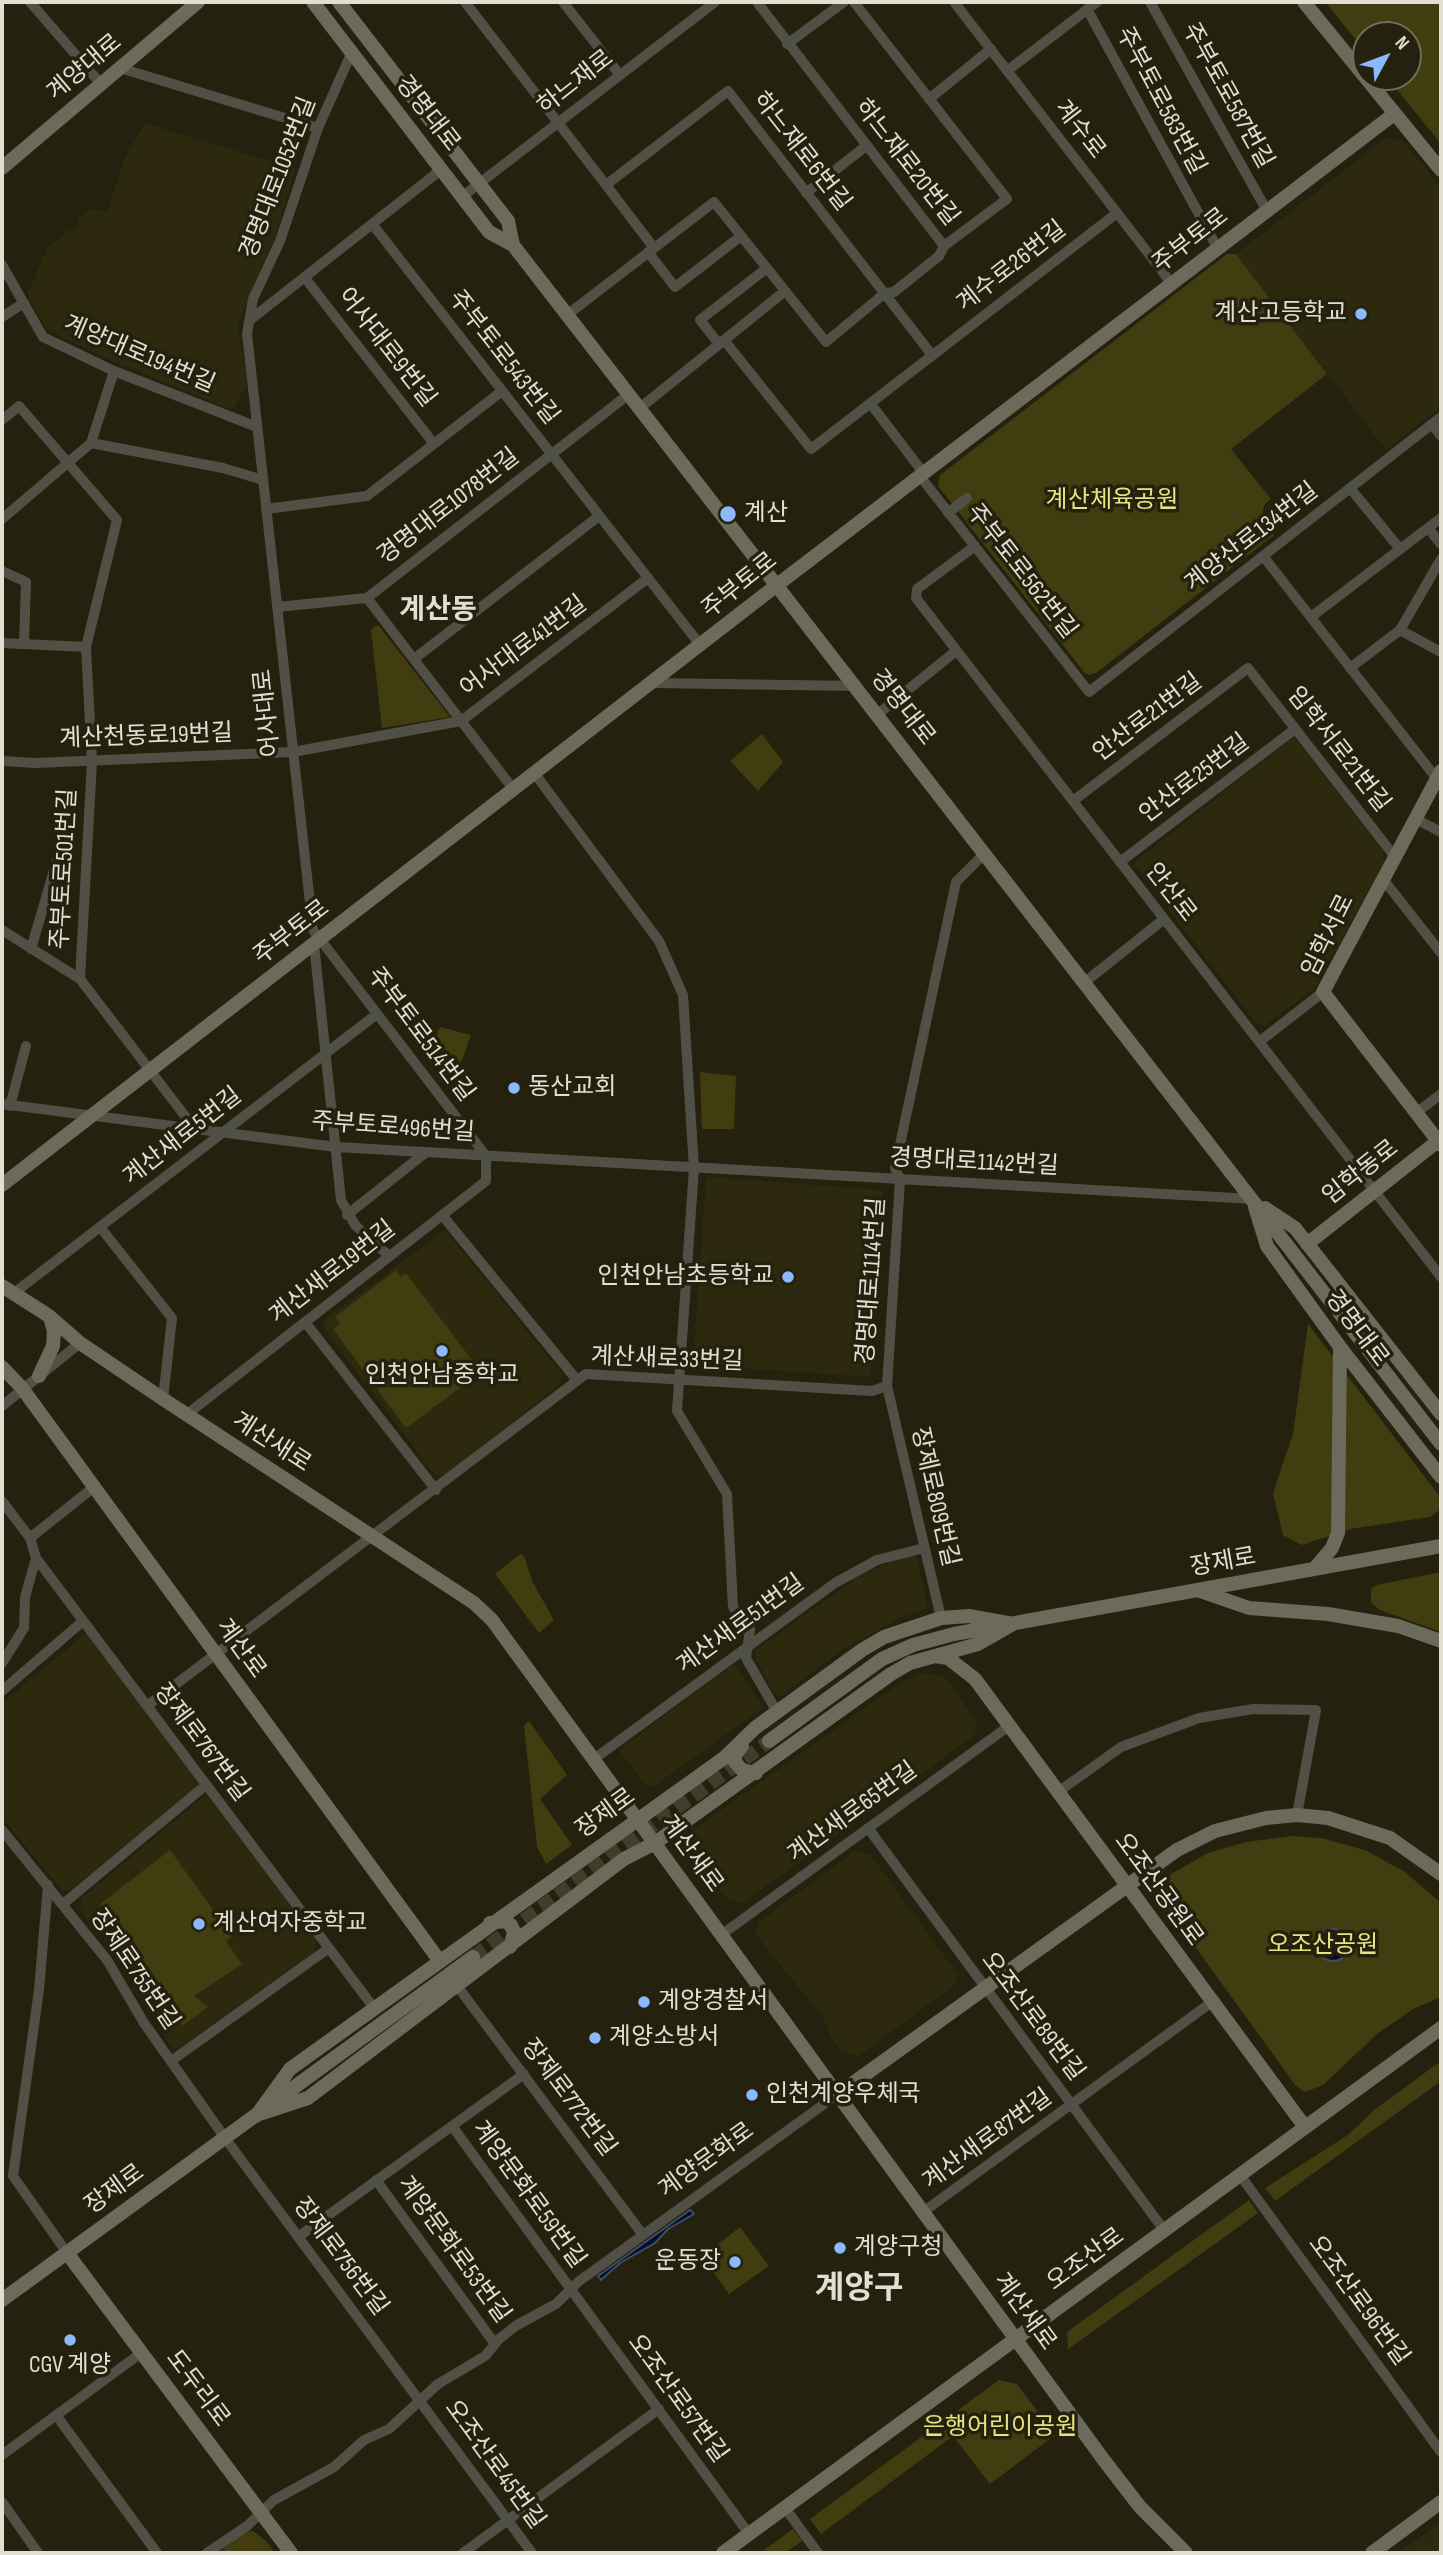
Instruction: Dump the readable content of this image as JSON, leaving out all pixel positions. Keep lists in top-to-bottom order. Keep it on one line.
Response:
{"streets":{"street":["계양대로","하느재로","주부토로587번길","주부토로583번길","경명대로","계수로","하느재로6번길","하느재로20번길","경명대로1052번길","주부토로","계수로26번길","어사대로9번길","계양대로194번길","주부토로543번길","경명대로1078번길","계양산로134번길","주부토로562번길","어사대로41번길","어사대로","안산로21번길","계산천동로19번길","임학서로21번길","안산로25번길","주부토로501번길","안산로","임학서로","주부토로514번길","주부토로496번길","계산새로5번길","경명대로1142번길","임학동로","계산새로19번길","경명대로1114번길","계산새로33번길","계산새로","장제로809번길","장제로","계산새로51번길","계산로","장제로767번길","계산새로65번길","오조산공원로","장제로755번길","오조산로89번길","장제로772번길","계산새로87번길","계양문화로","계양문화로59번길","계양문화로53번길","장제로756번길","오조산로","오조산로96번길","도두리로","오조산로57번길","오조산로45번길"]},"crossings":[["하느재로","경명대로"],["주부토로587번길","주부토로"],["주부토로583번길","주부토로"],["경명대로","경명대로1052번길"],["경명대로","주부토로"],["경명대로","경명대로1078번길"],["경명대로","경명대로1142번길"],["경명대로","임학동로"],["경명대로","경명대로1114번길"],["계수로","주부토로"],["계수로","계수로26번길"],["하느재로6번길","계수로26번길"],["경명대로1052번길","어사대로"],["주부토로","주부토로543번길"],["주부토로","주부토로562번길"],["주부토로","어사대로"],["주부토로","주부토로501번길"],["주부토로","주부토로514번길"],["주부토로","주부토로496번길"],["계수로26번길","주부토로562번길"],["계양대로194번길","어사대로"],["주부토로543번길","경명대로1078번길"],["주부토로543번길","어사대로41번길"],["경명대로1078번길","어사대로"],["계양산로134번길","주부토로562번길"],["주부토로562번길","안산로"],["어사대로41번길","어사대로"],["어사대로41번길","계산천동로19번길"],["어사대로","계산천동로19번길"],["어사대로","주부토로514번길"],["안산로21번길","임학서로21번길"],["안산로21번길","안산로"],["계산천동로19번길","주부토로501번길"],["임학서로21번길","안산로25번길"],["임학서로21번길","임학서로"],["안산로25번길","안산로"],["안산로","임학동로"],["임학서로","임학동로"],["주부토로514번길","주부토로496번길"],["주부토로514번길","계산새로5번길"],["주부토로514번길","계산새로19번길"],["주부토로496번길","계산새로5번길"],["주부토로496번길","경명대로1142번길"],["주부토로496번길","계산새로19번길"],["계산새로5번길","계산새로"],["경명대로1142번길","경명대로1114번길"],["계산새로19번길","계산새로"],["경명대로1114번길","계산새로33번길"],["경명대로1114번길","장제로809번길"],["계산새로33번길","계산새로"],["계산새로33번길","장제로809번길"],["계산새로33번길","계산로"],["계산새로33번길","장제로767번길"],["계산새로","장제로"],["계산새로","계산새로51번길"],["계산새로","계산새로65번길"],["계산새로","계산새로87번길"],["계산새로","계양문화로"],["계산새로","오조산로"],["장제로809번길","장제로"],["장제로809번길","계산새로51번길"],["장제로","계산로"],["장제로","장제로767번길"],["장제로","오조산공원로"],["장제로","장제로755번길"],["장제로","장제로772번길"],["장제로","장제로756번길"],["장제로","도두리로"],["계산새로65번길","오조산공원로"],["계산새로65번길","오조산로89번길"],["오조산공원로","계산새로87번길"],["오조산공원로","계양문화로"],["오조산공원로","오조산로"],["장제로755번길","장제로756번길"],["오조산로89번길","계산새로87번길"],["오조산로89번길","계양문화로"],["오조산로89번길","오조산로"],["장제로772번길","계양문화로"],["계양문화로","계양문화로59번길"],["계양문화로","계양문화로53번길"],["계양문화로","장제로756번길"],["계양문화로","도두리로"],["계양문화로","오조산로57번길"],["계양문화로","오조산로45번길"],["계양문화로59번길","오조산로57번길"],["장제로756번길","오조산로45번길"],["오조산로","오조산로96번길"],["오조산로","오조산로57번길"]],"districts":["계산동","계양구"],"parks":["계산체육공원","오조산공원","은행어린이공원"],"places":["계산고등학교","계산","동산교회","인천안남초등학교","인천안남중학교","계산여자중학교","계양경찰서","계양소방서","인천계양우체국","계양구청","운동장","CGV 계양"],"north":"top right"}
